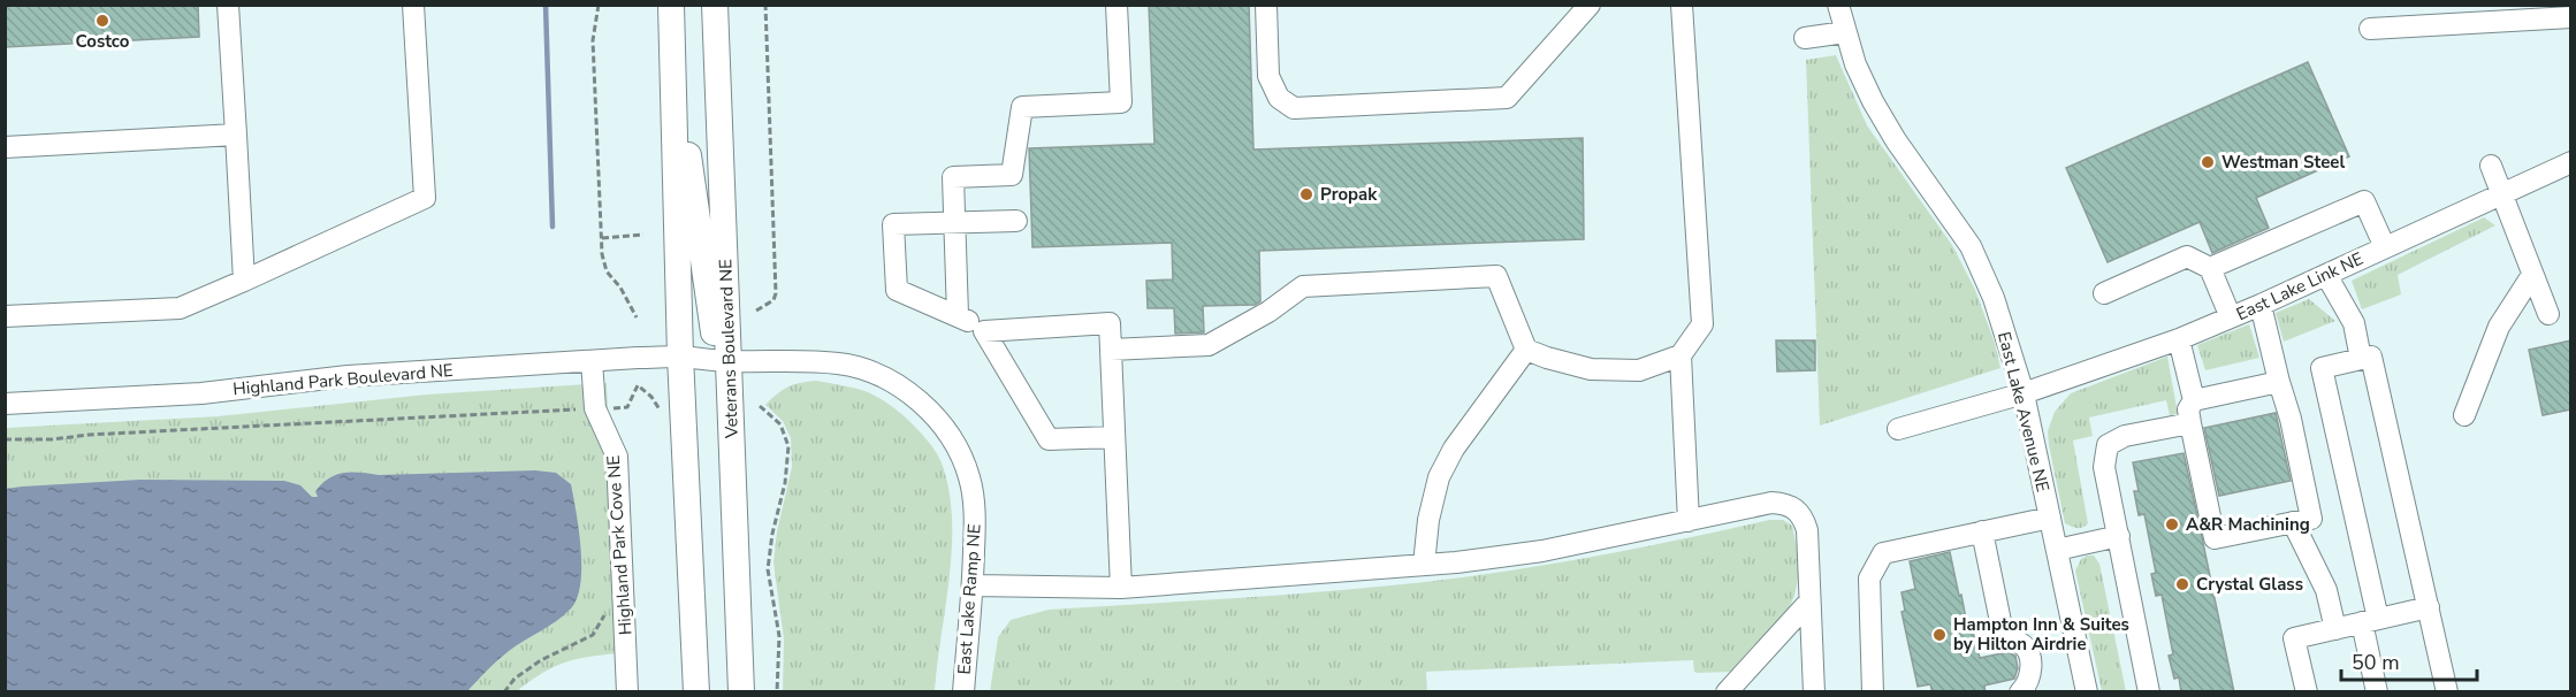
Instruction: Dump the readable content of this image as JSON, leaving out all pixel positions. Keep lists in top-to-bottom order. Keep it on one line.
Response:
{"streets":{"main road":["Veterans Boulevard NE"],"street":["East Lake Link NE","Highland Park Boulevard NE","East Lake Avenue NE","Highland Park Cove NE","East Lake Ramp NE"]},"crossings":[["East Lake Link NE","East Lake Avenue NE"],["Veterans Boulevard NE","East Lake Ramp NE"],["Highland Park Boulevard NE","Highland Park Cove NE"],["Highland Park Boulevard NE","East Lake Ramp NE"]],"places":["Costco","Westman Steel","Propak","A&R Machining","Crystal Glass","Hampton Inn & Suites by Hilton Airdrie"],"scale_bar":"50 m"}
